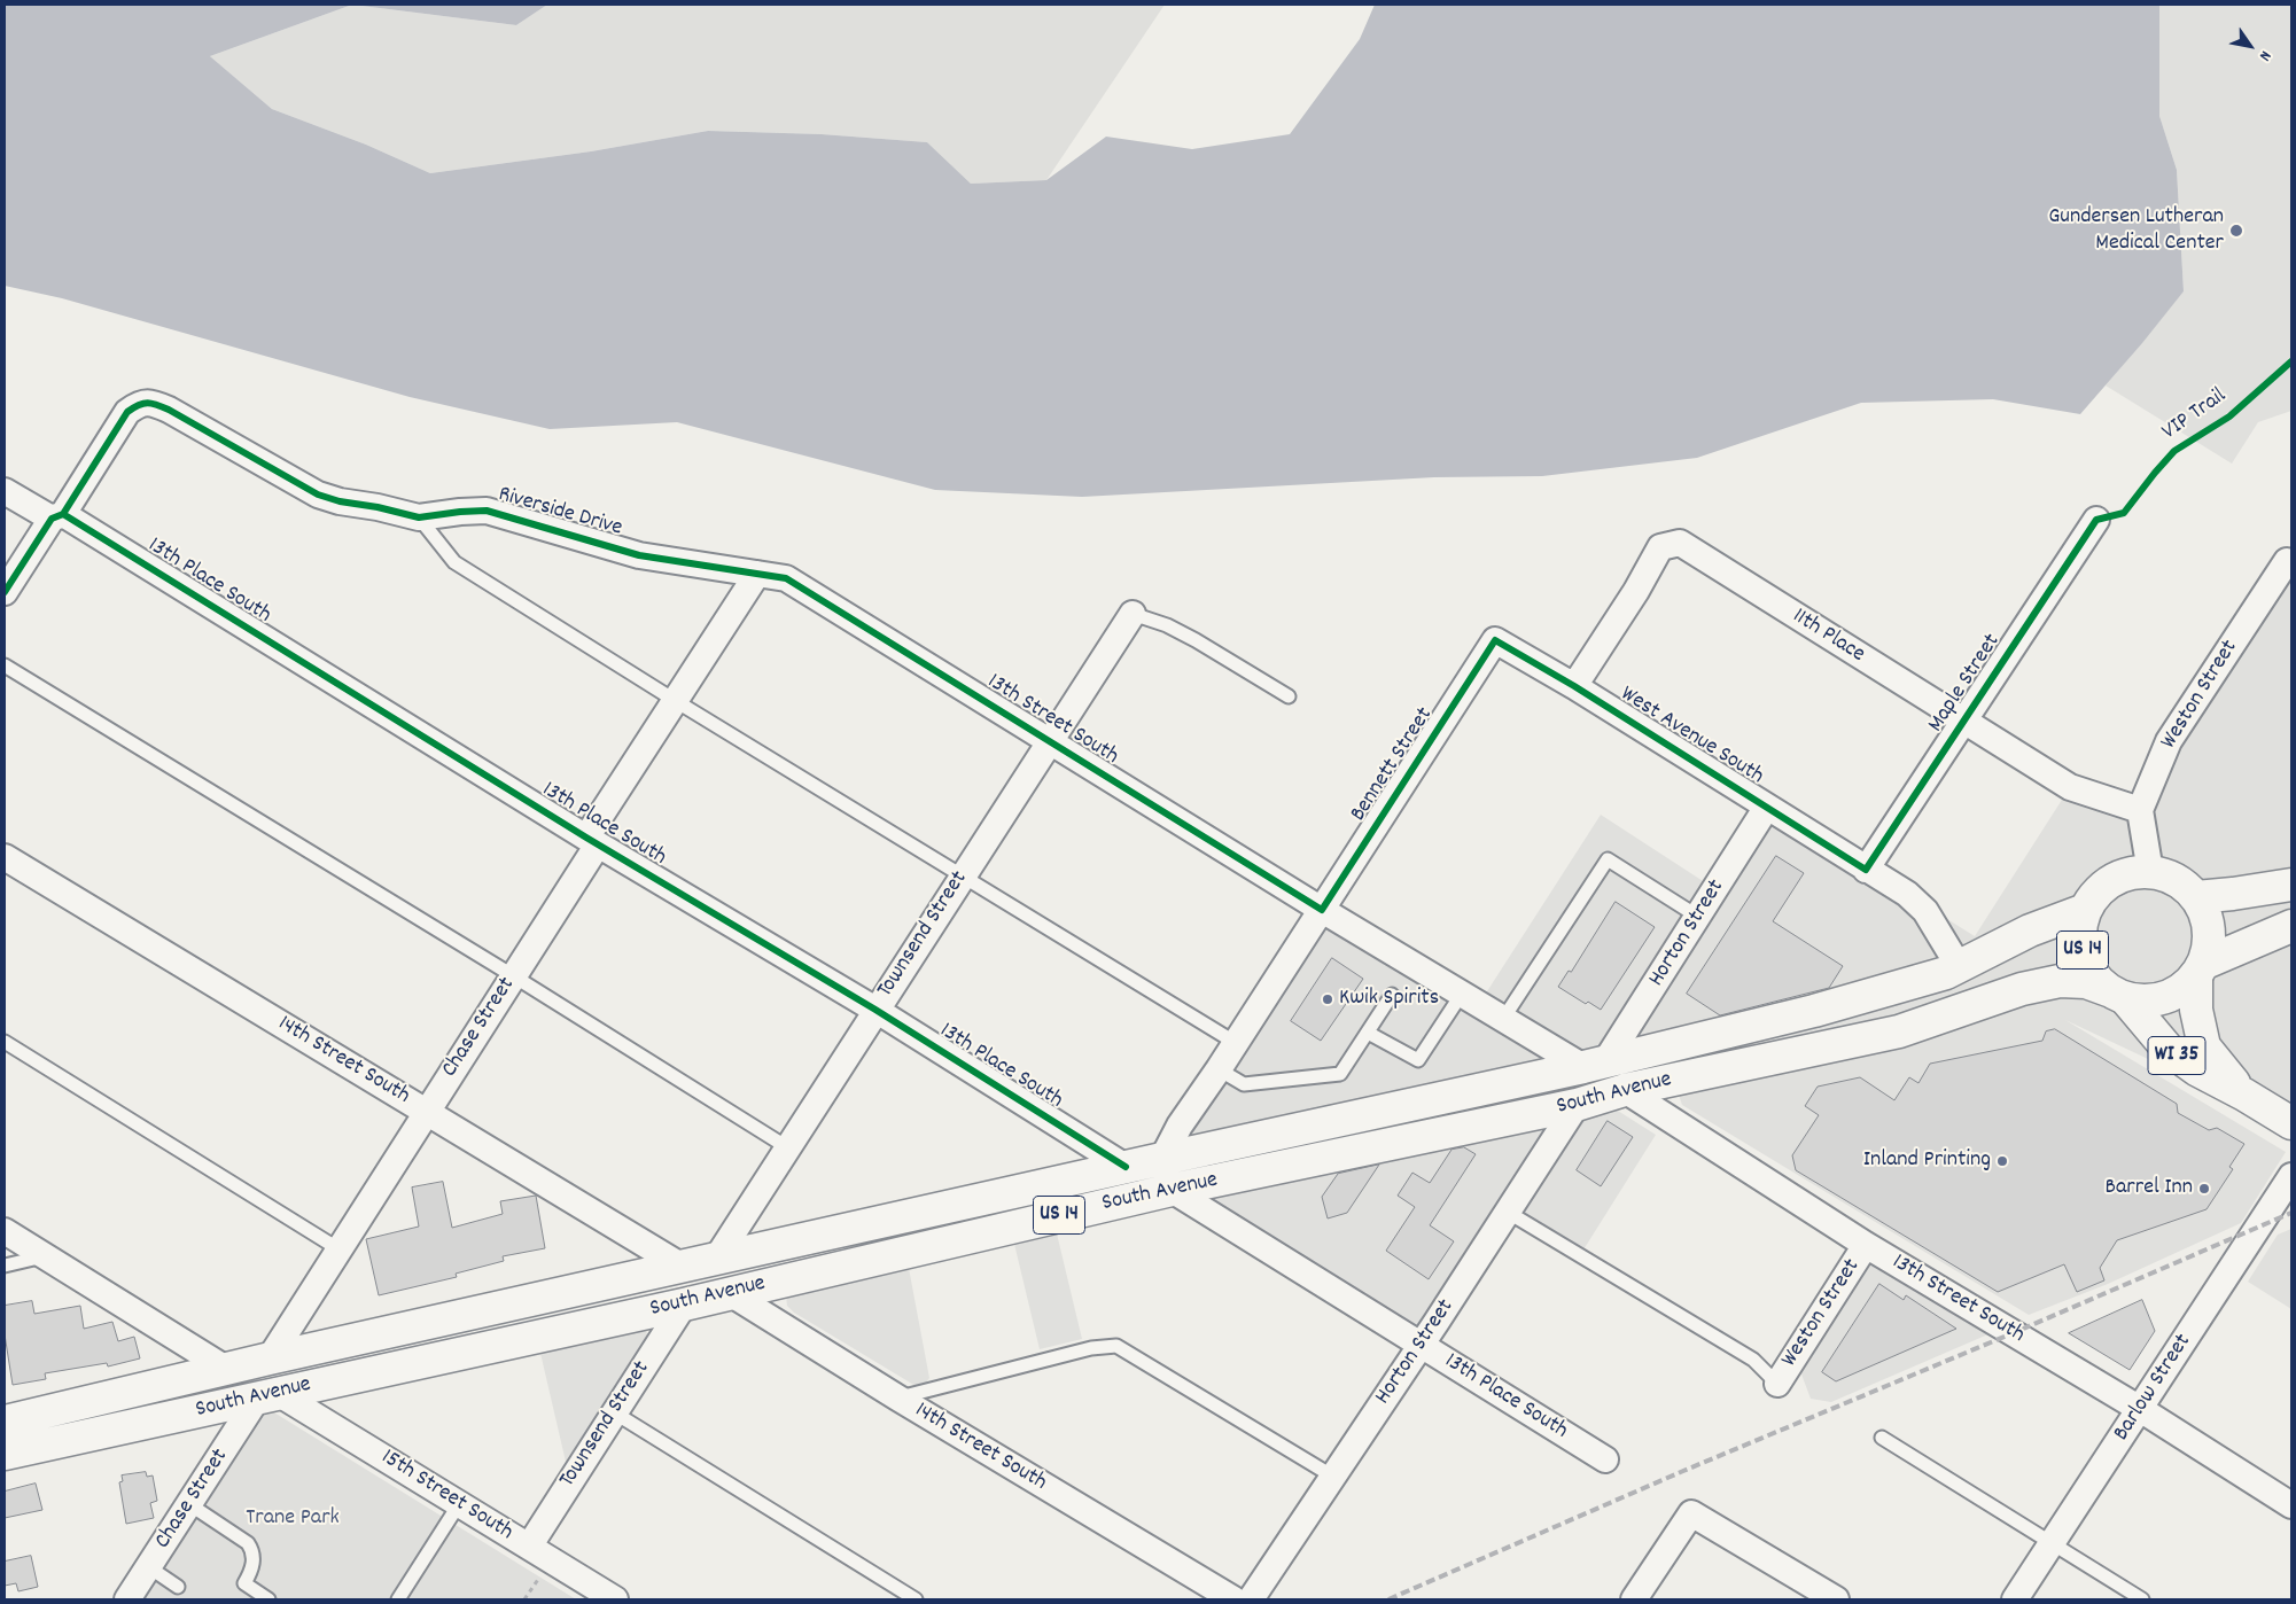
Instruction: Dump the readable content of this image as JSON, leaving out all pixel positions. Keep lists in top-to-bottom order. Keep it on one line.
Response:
{"streets":{"main road":["US 14","WI 35","South Avenue"],"street":["Riverside Drive","13th Place South","11th Place","Maple Street","Weston Street","13th Street South","West Avenue South","Bennett Street","Horton Street","Townsend Street","Chase Street","14th Street South","Barlow Street","15th Street South"],"cycle path":["VIP Trail"]},"crossings":[["Riverside Drive","13th Place South"],["Riverside Drive","13th Street South"],["Riverside Drive","Chase Street"],["13th Place South","Horton Street"],["13th Place South","Townsend Street"],["13th Place South","Chase Street"],["13th Place South","South Avenue"],["11th Place","Maple Street"],["11th Place","Weston Street"],["11th Place","West Avenue South"],["Maple Street","West Avenue South"],["Weston Street","13th Street South"],["13th Street South","Bennett Street"],["13th Street South","Horton Street"],["13th Street South","Townsend Street"],["13th Street South","Chase Street"],["13th Street South","South Avenue"],["13th Street South","Barlow Street"],["West Avenue South","Bennett Street"],["West Avenue South","Horton Street"],["West Avenue South","South Avenue"],["Bennett Street","South Avenue"],["Horton Street","South Avenue"],["Townsend Street","South Avenue"],["Townsend Street","15th Street South"],["US 14","WI 35"],["US 14","South Avenue"],["Chase Street","14th Street South"],["Chase Street","South Avenue"],["Chase Street","15th Street South"],["WI 35","South Avenue"],["14th Street South","South Avenue"],["South Avenue","15th Street South"]],"parks":["Trane Park"],"places":["Gundersen Lutheran Medical Center","Kwik Spirits","Inland Printing","Barrel Inn"],"north":"bottom right"}
